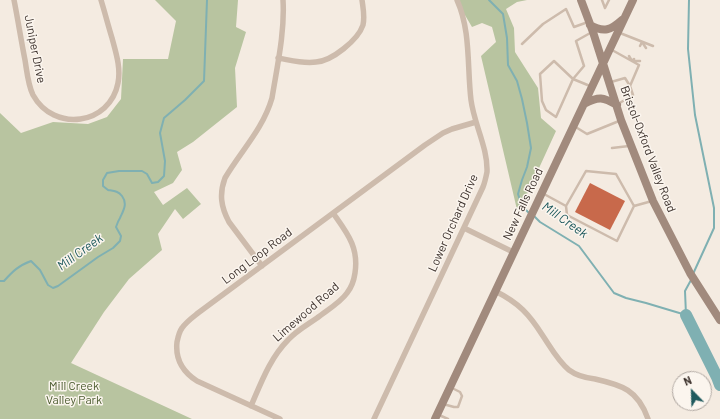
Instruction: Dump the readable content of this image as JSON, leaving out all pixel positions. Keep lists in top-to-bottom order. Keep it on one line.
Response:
{"streets":{"main road":["Bristol-Oxford Valley Road","New Falls Road"],"street":["Juniper Drive","Lower Orchard Drive","Long Loop Road","Limewood Road"]},"crossings":[["Bristol-Oxford Valley Road","New Falls Road"],["Lower Orchard Drive","Long Loop Road"],["Long Loop Road","Limewood Road"]],"water":["Mill Creek"],"parks":["Mill Creek Valley Park"],"north":"top left"}
